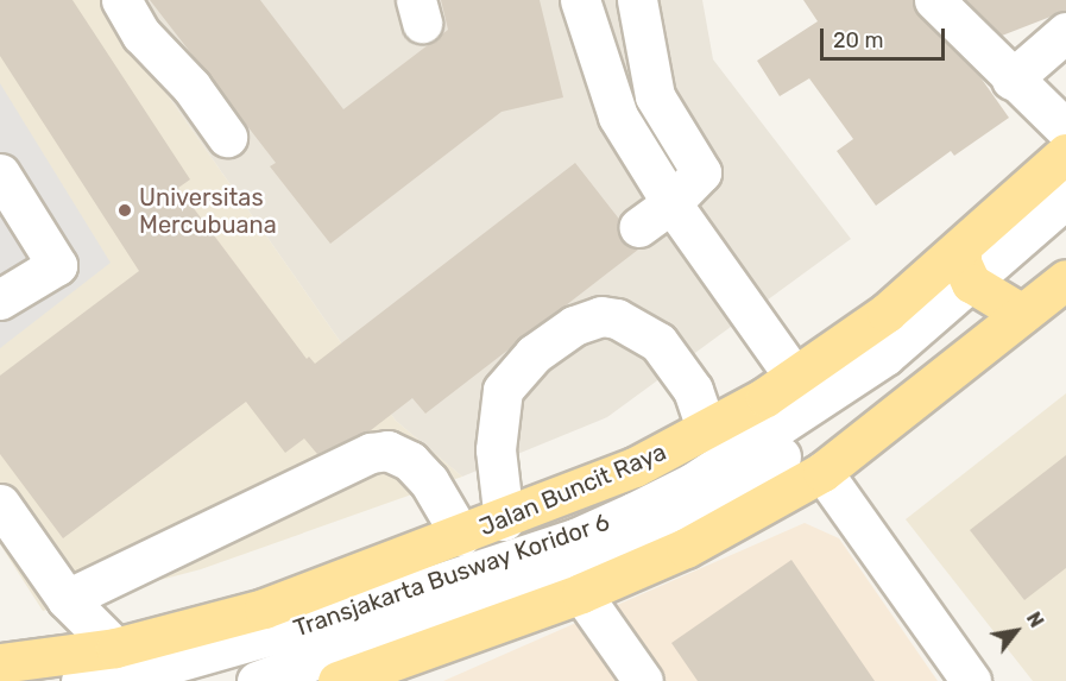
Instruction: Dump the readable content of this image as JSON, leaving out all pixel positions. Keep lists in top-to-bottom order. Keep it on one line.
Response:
{"streets":{"main road":["Jalan Buncit Raya"],"street":["Transjakarta Busway Koridor 6"]},"crossings":[["Jalan Buncit Raya","Transjakarta Busway Koridor 6"]],"places":["Universitas Mercubuana"],"scale_bar":"20 m","north":"top right"}
